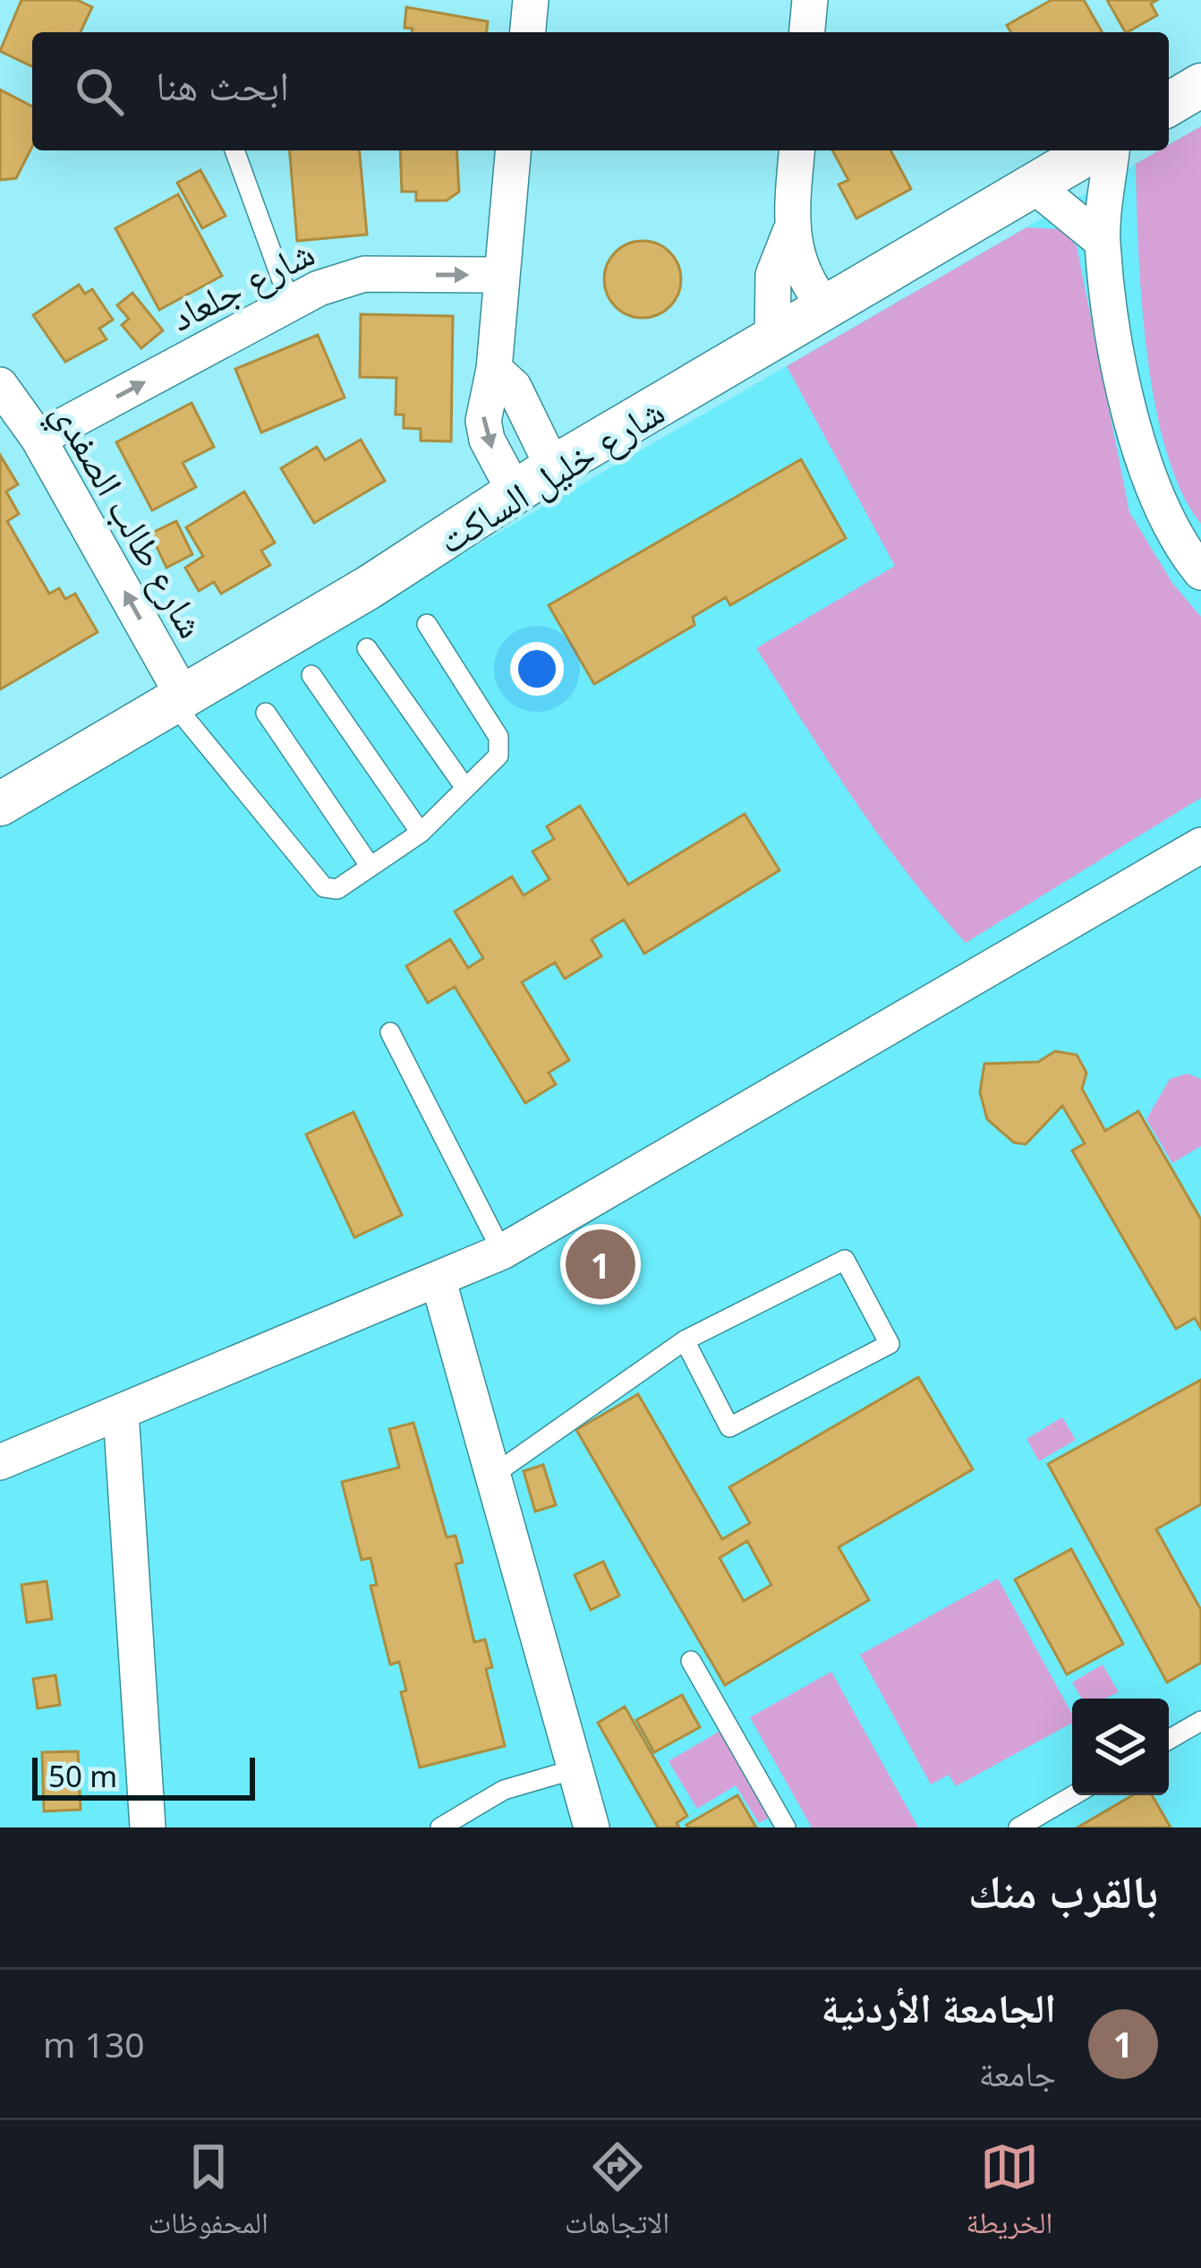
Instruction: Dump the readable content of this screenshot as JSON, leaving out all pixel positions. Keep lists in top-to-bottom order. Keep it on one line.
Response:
{"streets":{"street":["شارع جلعاد","شارع خليل الساكت","شارع طالب الصفدي"]},"crossings":[["شارع جلعاد","شارع طالب الصفدي"],["شارع خليل الساكت","شارع طالب الصفدي"]],"one_way":["شارع جلعاد","شارع طالب الصفدي"],"scale_bar":"50 m","page":{"search":"ابحث هنا","pins":"1","scale":"50 m","heading":"بالقرب منك","list":[{"mark":"1","name":"الجامعة الأردنية","note":"جامعة","value":"130 m"}],"nav":["الخريطة","الاتجاهات","المحفوظات"]}}
